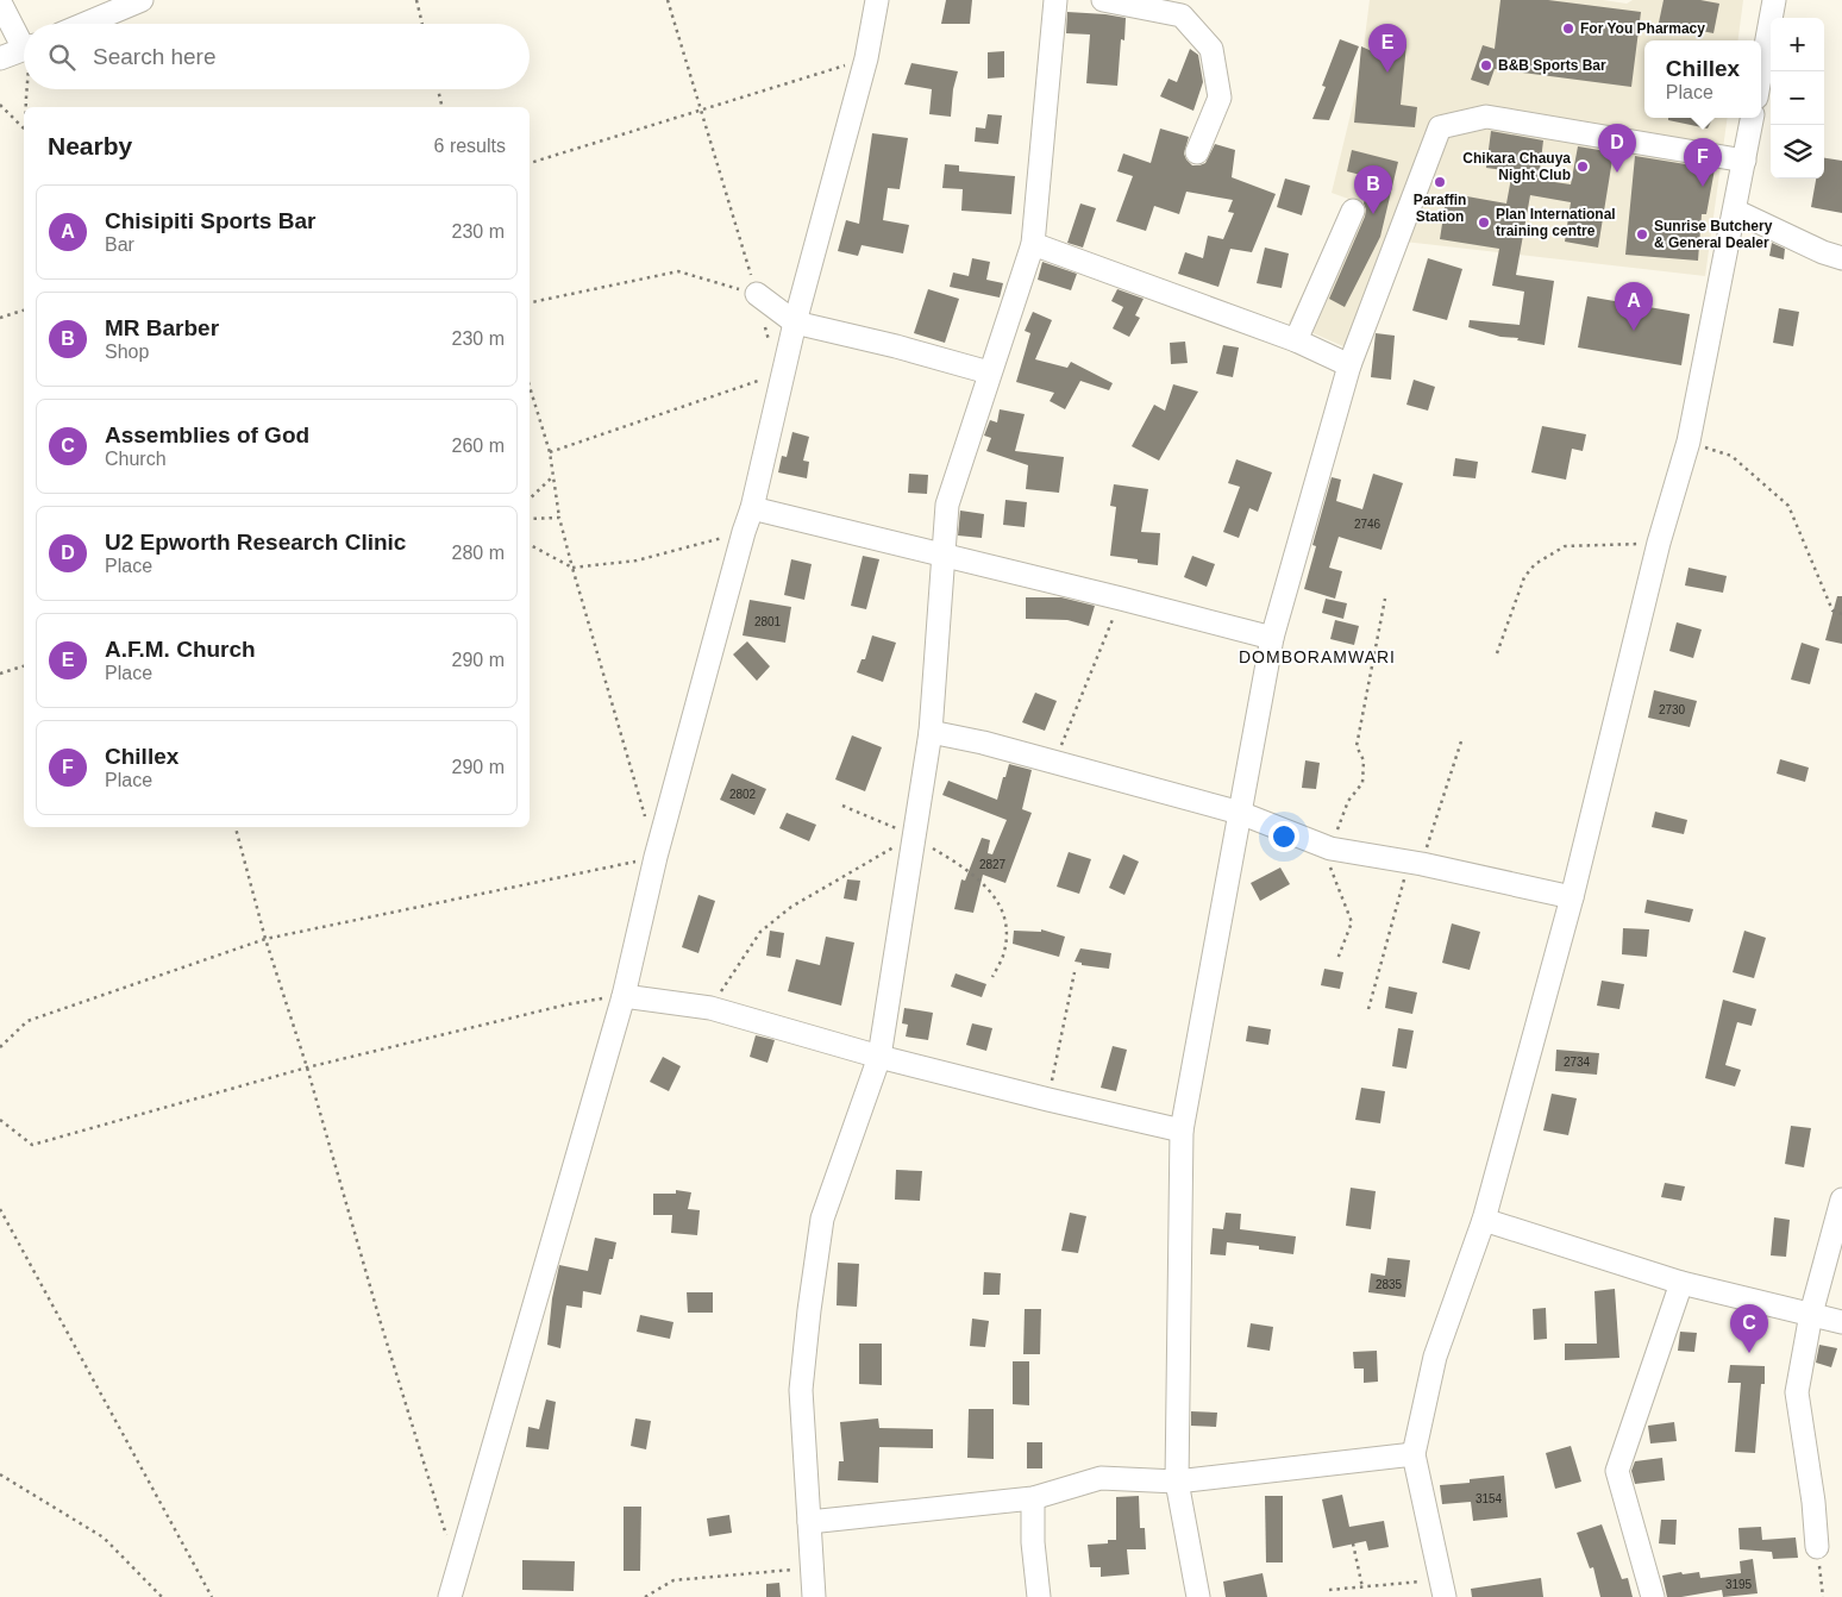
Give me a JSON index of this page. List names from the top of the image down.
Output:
{
  "districts": ["DOMBORAMWARI"],
  "places": [
    "For You Pharmacy",
    "B&B Sports Bar",
    "Chikara Chauya Night Club",
    "Paraffin Station",
    "Plan International training centre",
    "Sunrise Butchery & General Dealer"
  ],
  "house_numbers": [
    "2746",
    "2801",
    "2730",
    "2802",
    "2827",
    "2734",
    "2835",
    "3154",
    "3195"
  ],
  "page": {
    "map_buttons": ["+", "−"],
    "pins": [
      "E",
      "D",
      "F",
      "B",
      "A",
      "C"
    ],
    "search": "Search here",
    "popup": ["Chillex", "Place"],
    "heading": ["Nearby", "6 results"],
    "list": [
      {
        "mark": "A",
        "name": "Chisipiti Sports Bar",
        "note": "Bar",
        "value": "230 m"
      },
      {
        "mark": "B",
        "name": "MR Barber",
        "note": "Shop",
        "value": "230 m"
      },
      {
        "mark": "C",
        "name": "Assemblies of God",
        "note": "Church",
        "value": "260 m"
      },
      {
        "mark": "D",
        "name": "U2 Epworth Research Clinic",
        "note": "Place",
        "value": "280 m"
      },
      {
        "mark": "E",
        "name": "A.F.M. Church",
        "note": "Place",
        "value": "290 m"
      },
      {
        "mark": "F",
        "name": "Chillex",
        "note": "Place",
        "value": "290 m"
      }
    ]
  }
}
